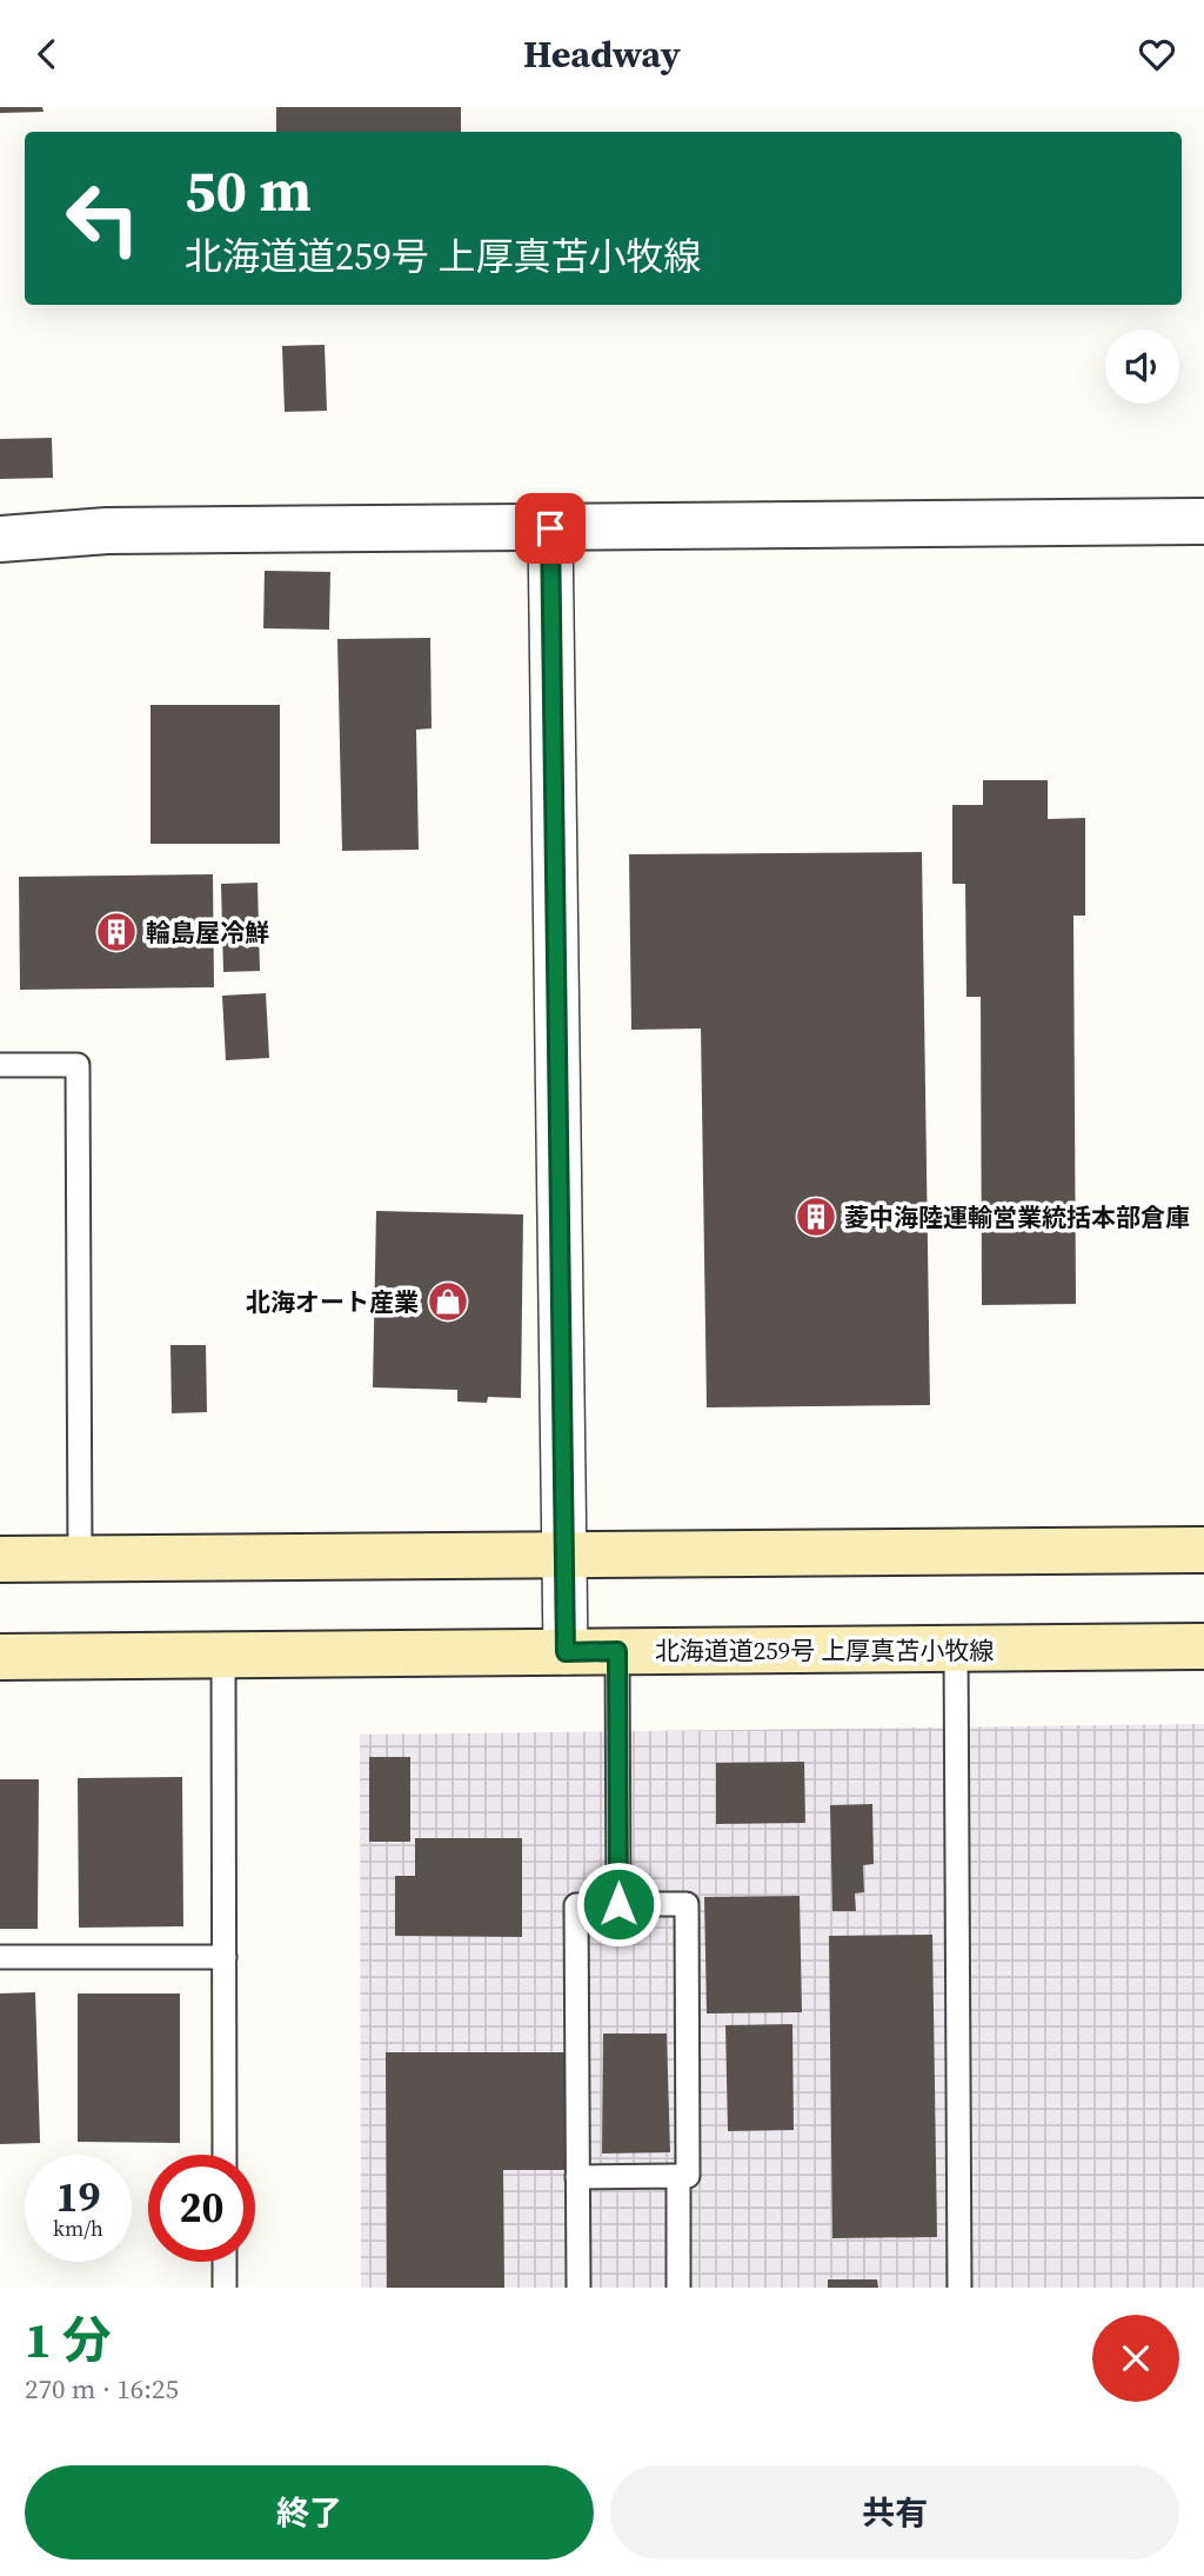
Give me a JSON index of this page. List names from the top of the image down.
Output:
{
  "streets": {
    "main road": ["北海道道259号 上厚真苫小牧線"]
  },
  "places": {
    "building": ["輪島屋冷鮮", "菱中海陸運輸営業統括本部倉庫"],
    "shop": ["北海オート産業"]
  },
  "page": {
    "header": "Headway",
    "turn": ["50 m", "北海道道259号 上厚真苫小牧線"],
    "speed": "19 km/h",
    "limit": "20",
    "heading": ["1 分", "270 m · 16:25"],
    "buttons": ["終了", "共有"]
  }
}
